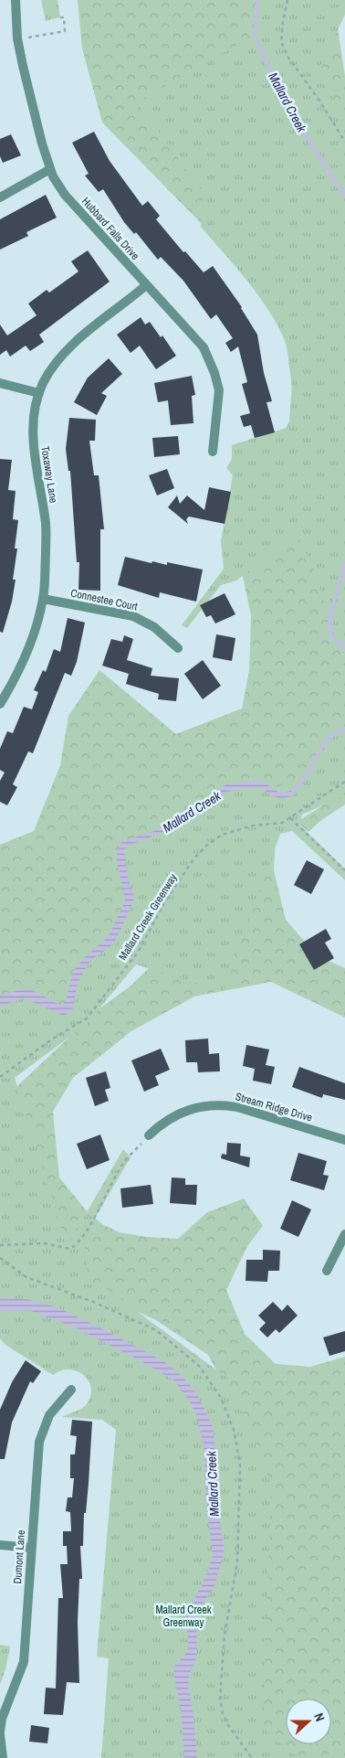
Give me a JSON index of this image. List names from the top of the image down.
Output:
{
  "streets": {
    "street": [
      "Hubbard Falls Drive",
      "Toxaway Lane",
      "Connestee Court",
      "Stream Ridge Drive",
      "Dumont Lane"
    ],
    "path": ["Mallard Creek Greenway"]
  },
  "crossings": [
    ["Hubbard Falls Drive", "Toxaway Lane"],
    ["Toxaway Lane", "Connestee Court"]
  ],
  "water": ["Mallard Creek"],
  "parks": ["Mallard Creek Greenway"],
  "north": "right"
}
